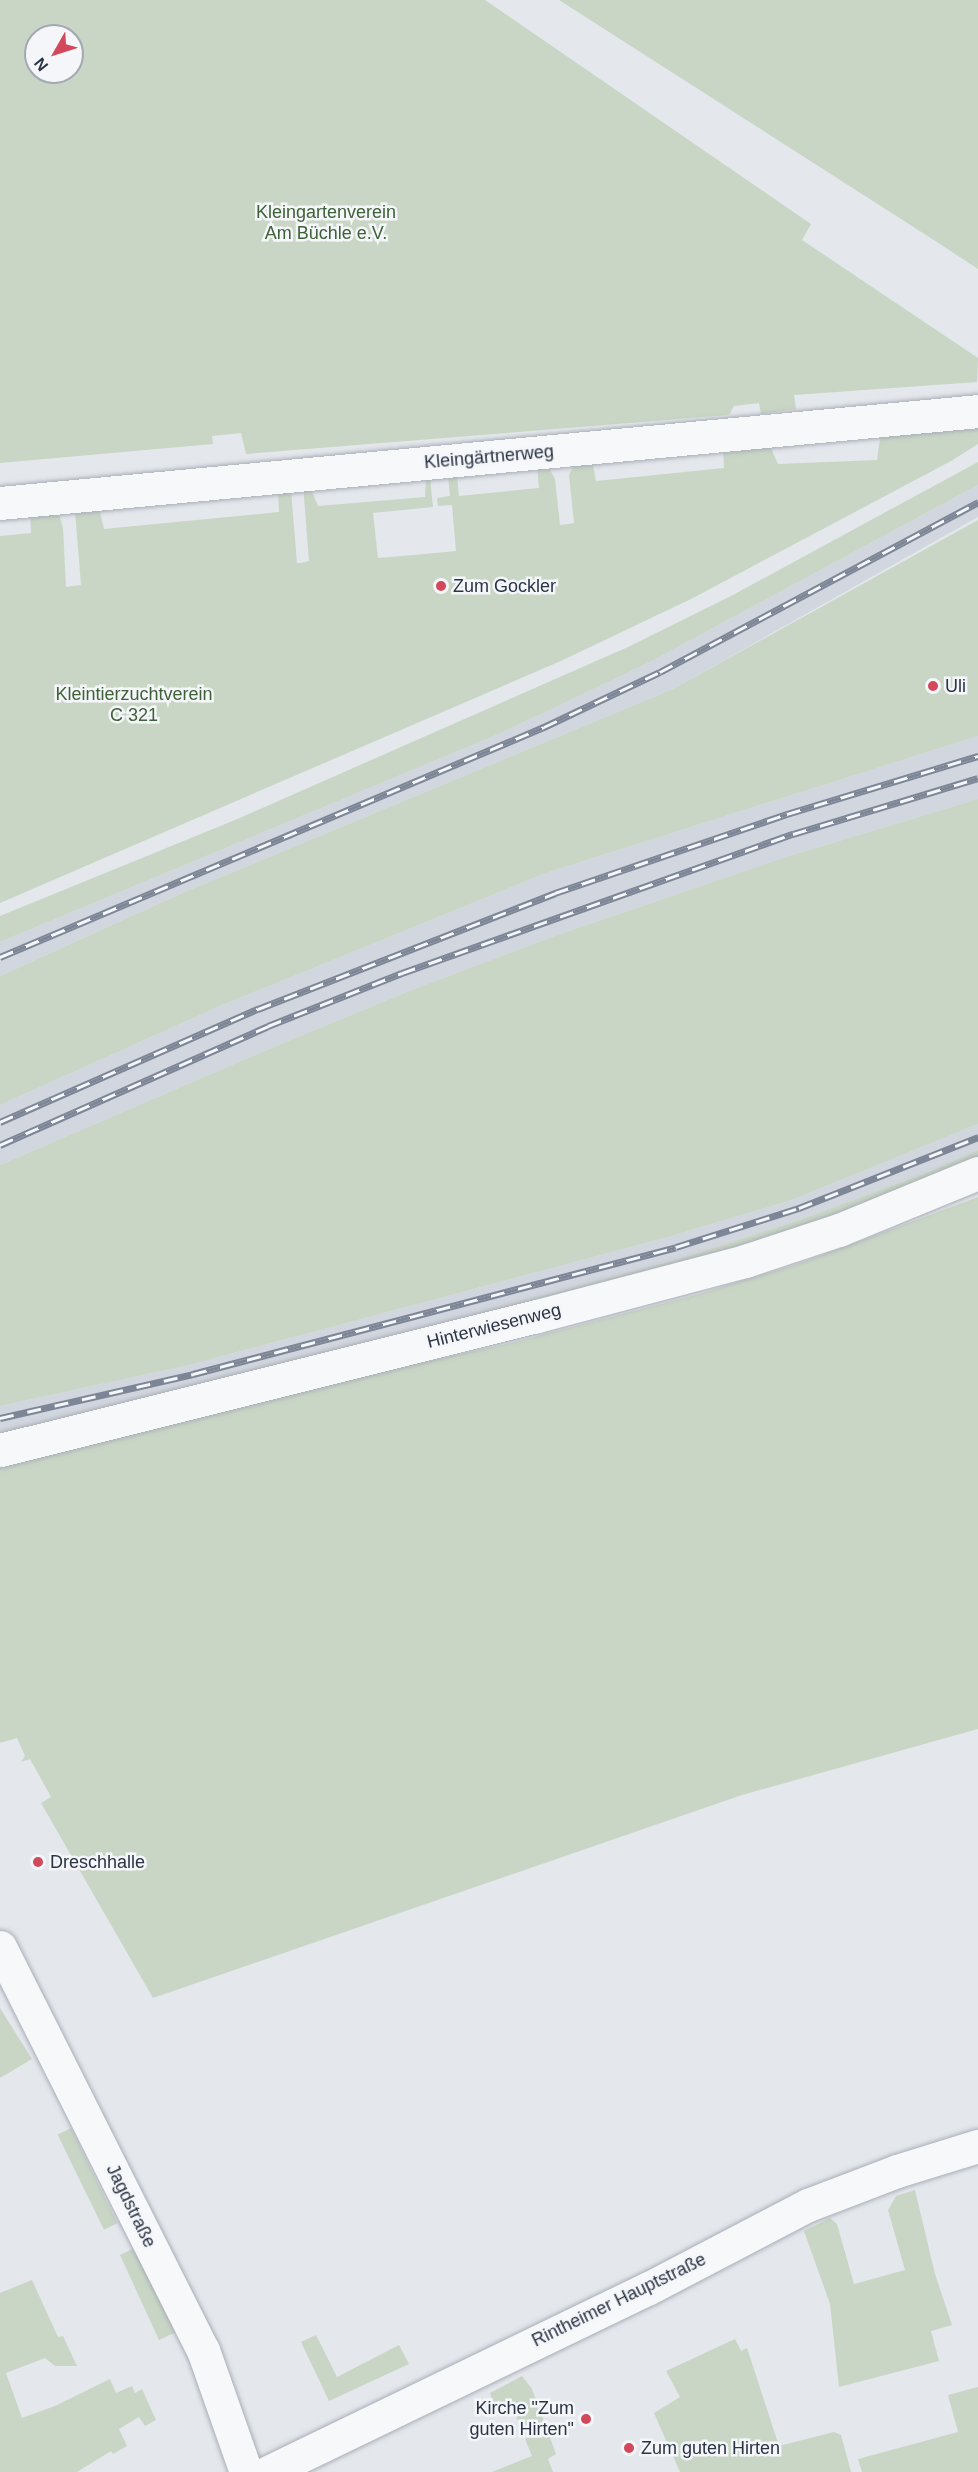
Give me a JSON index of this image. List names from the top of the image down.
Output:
{
  "streets": {
    "street": [
      "Kleingärtnerweg",
      "Hinterwiesenweg",
      "Jagdstraße",
      "Rintheimer Hauptstraße"
    ]
  },
  "parks": ["Kleingartenverein Am Büchle e.V.", "Kleintierzuchtverein C 321"],
  "places": [
    "Zum Gockler",
    "Uli",
    "Dreschhalle",
    "Kirche \"Zum guten Hirten\"",
    "Zum guten Hirten"
  ],
  "north": "bottom left"
}
